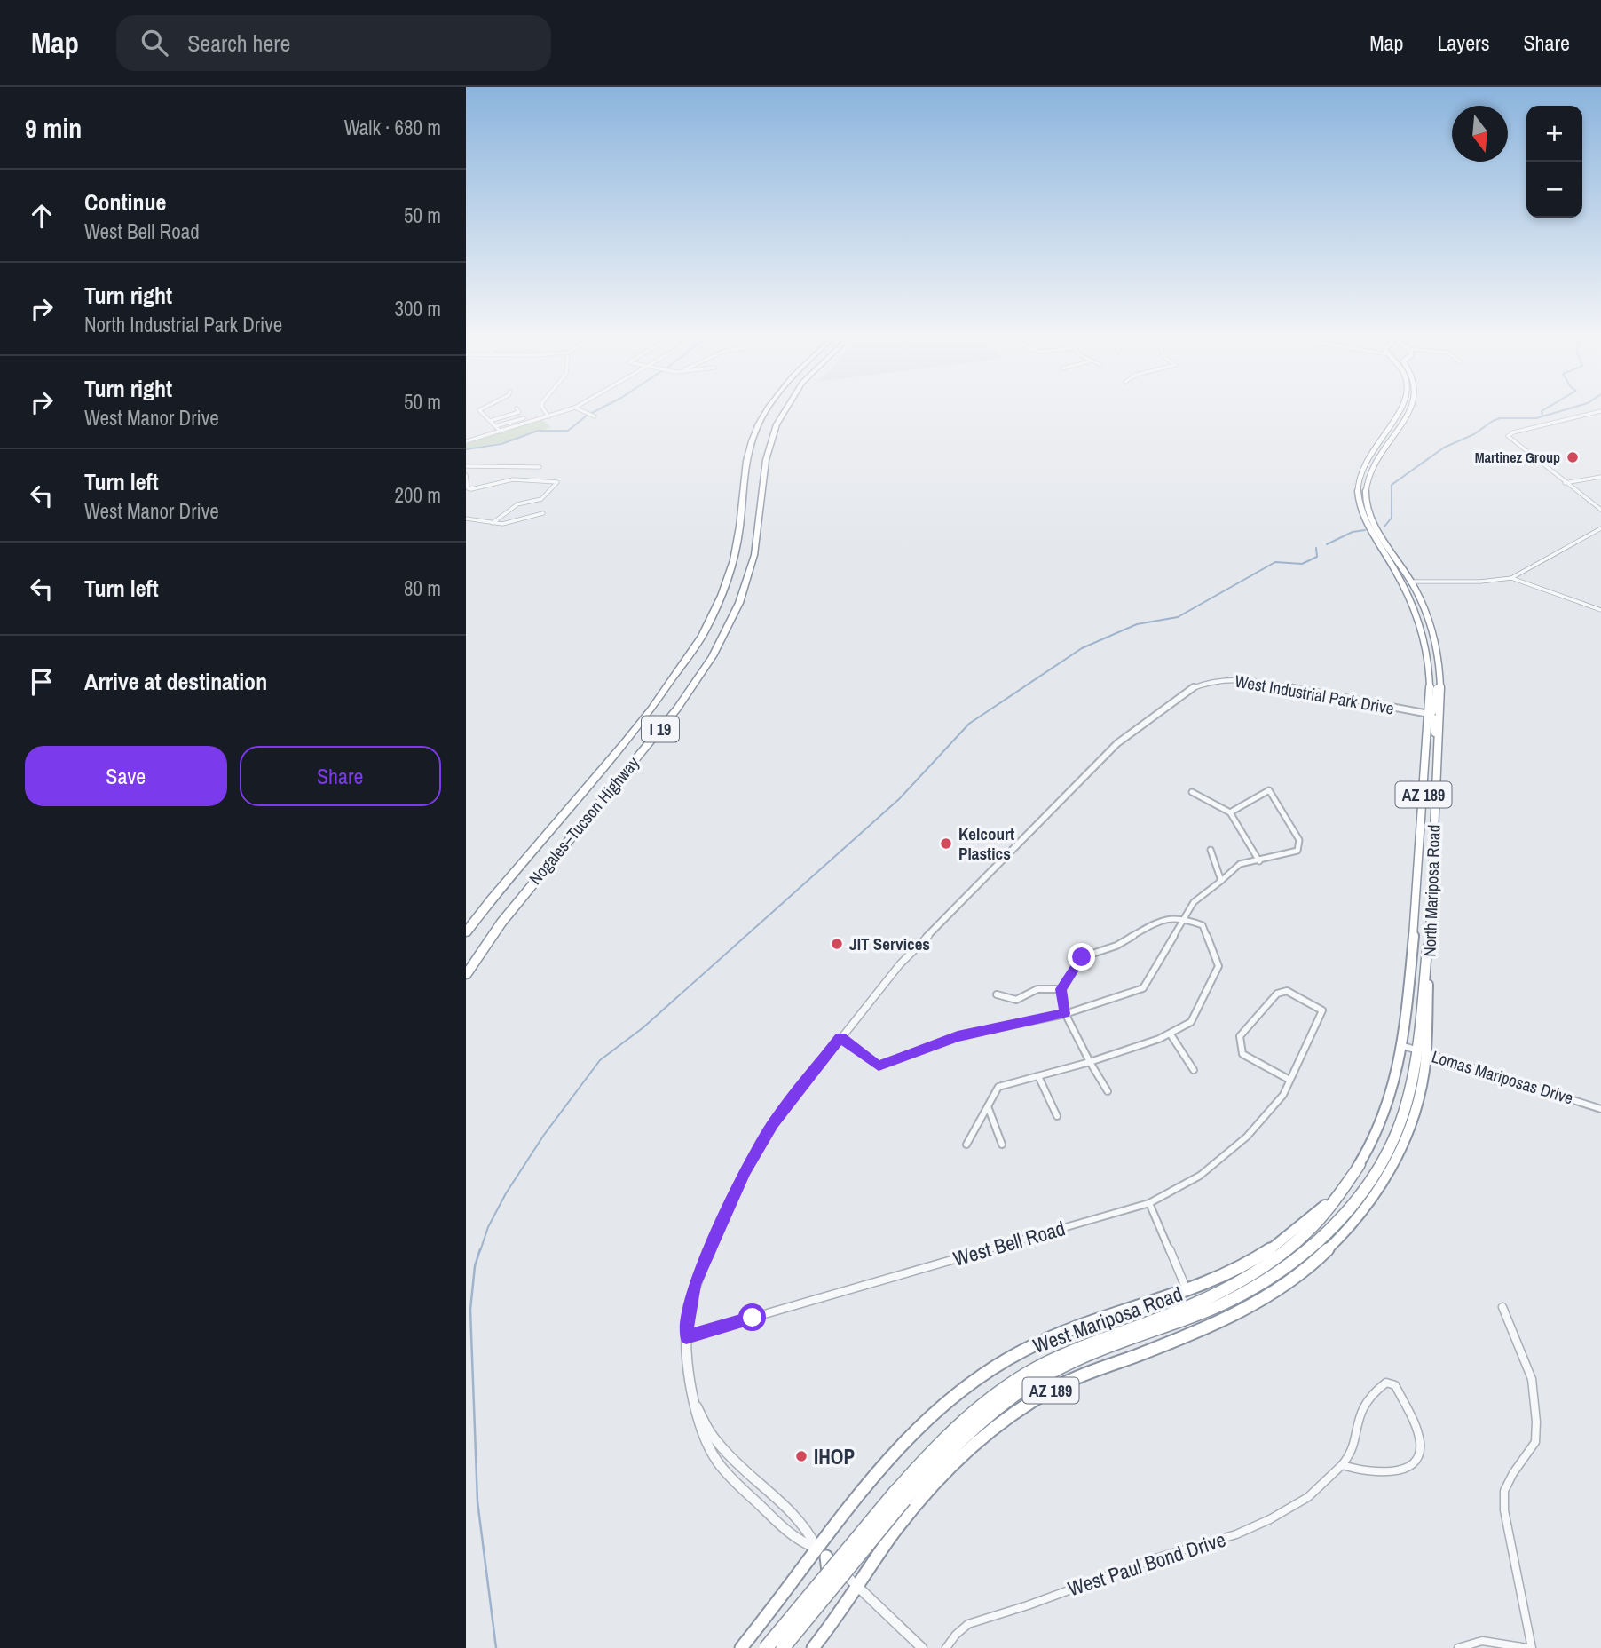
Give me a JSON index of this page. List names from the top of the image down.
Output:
{
  "streets": {
    "highway": [
      "I 19",
      "AZ 189",
      "Nogales–Tucson Highway",
      "North Mariposa Road",
      "West Mariposa Road"
    ],
    "street": [
      "West Industrial Park Drive",
      "Lomas Mariposas Drive",
      "West Bell Road",
      "West Paul Bond Drive"
    ]
  },
  "crossings": [
    ["West Industrial Park Drive", "North Mariposa Road"],
    ["AZ 189", "Lomas Mariposas Drive"],
    ["North Mariposa Road", "Lomas Mariposas Drive"],
    ["North Mariposa Road", "West Mariposa Road"],
    ["Lomas Mariposas Drive", "West Mariposa Road"]
  ],
  "places": [
    "Martinez Group",
    "Kelcourt Plastics",
    "JIT Services",
    "IHOP"
  ],
  "north": "bottom",
  "page": {
    "header": "Map",
    "search": "Search here",
    "nav": ["Map", "Layers", "Share"],
    "heading": ["9 min", "Walk · 680 m"],
    "map_buttons": ["+", "−"],
    "list": [
      ["Continue", "West Bell Road", "50 m"],
      ["Turn right", "North Industrial Park Drive", "300 m"],
      ["Turn right", "West Manor Drive", "50 m"],
      ["Turn left", "West Manor Drive", "200 m"],
      ["Turn left", "80 m"],
      "Arrive at destination"
    ],
    "buttons": ["Save", "Share"]
  }
}
